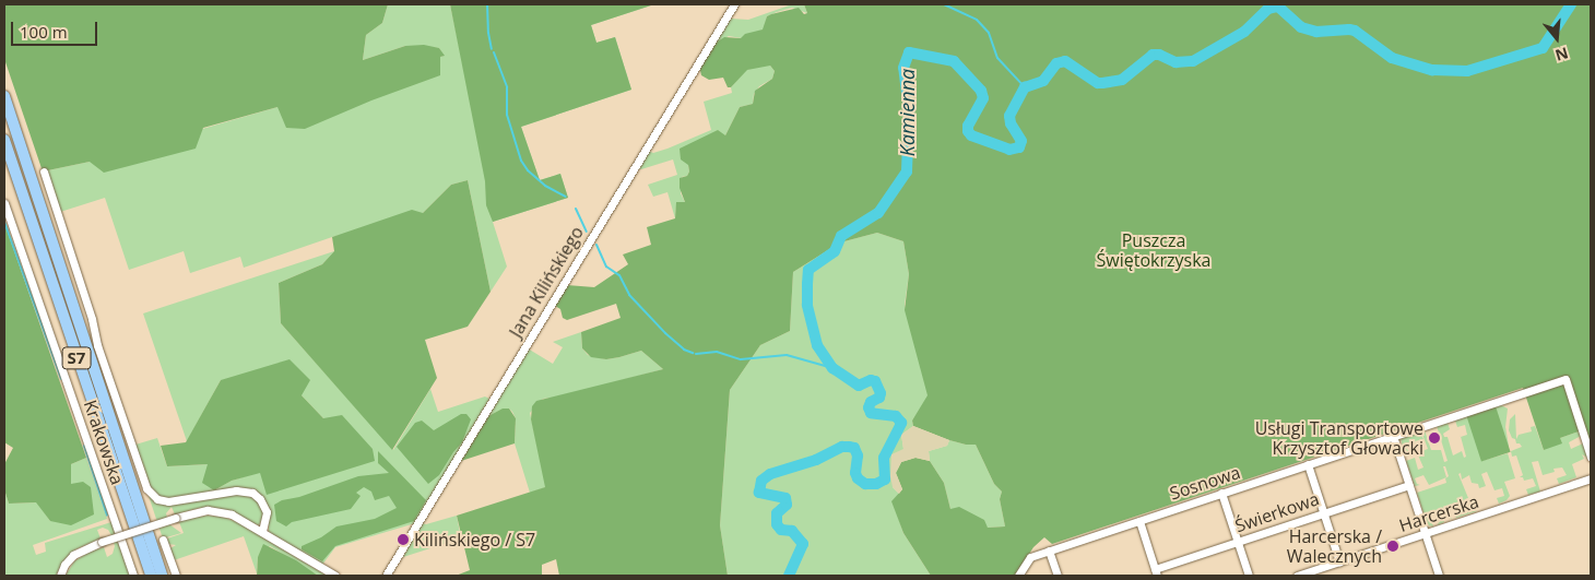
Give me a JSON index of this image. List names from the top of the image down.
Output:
{
  "streets": {
    "highway": ["S7"],
    "street": [
      "Jana Kilińskiego",
      "Krakowska",
      "Sosnowa",
      "Świerkowa",
      "Harcerska"
    ]
  },
  "water": ["Kamienna"],
  "parks": ["Puszcza Świętokrzyska"],
  "places": ["Usługi Transportowe Krzysztof Głowacki", "Kilińskiego / S7", "Harcerska / Walecznych"],
  "scale_bar": "100 m",
  "north": "bottom"
}
